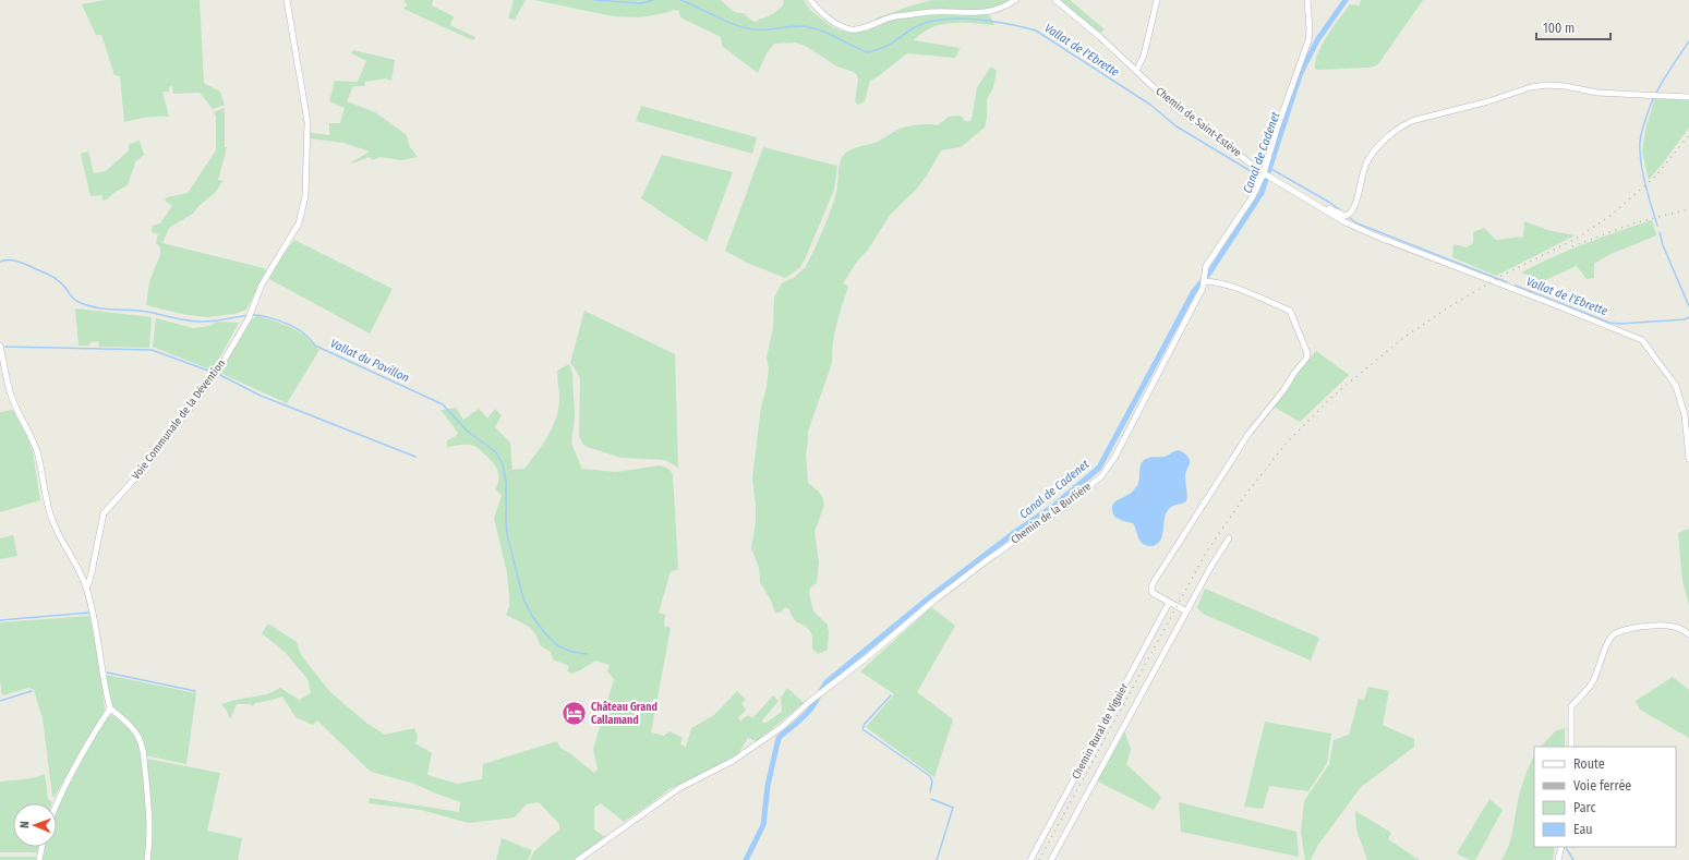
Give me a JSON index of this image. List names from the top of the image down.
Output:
{
  "streets": {
    "street": [
      "Chemin de Saint-Estève",
      "Voie Communale de la Dévention",
      "Chemin de la Burlière",
      "Chemin Rural de Viguier"
    ]
  },
  "crossings": [
    ["Chemin de Saint-Estève", "Chemin de la Burlière"]
  ],
  "water": ["Vallat de l'Ebrette", "Canal de Cadenet", "Vallat du Pavillon"],
  "places": {
    "hotel": ["Château Grand Callamand"]
  },
  "legend": [
    "Route",
    "Voie ferrée",
    "Parc",
    "Eau"
  ],
  "scale_bar": "100 m",
  "north": "left"
}
